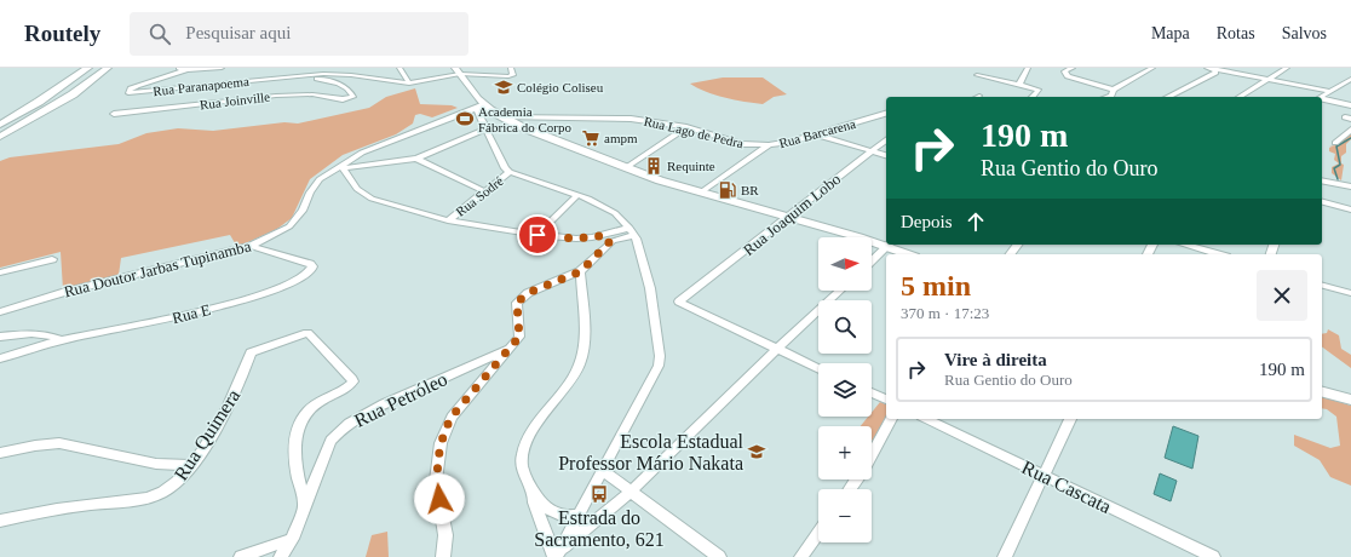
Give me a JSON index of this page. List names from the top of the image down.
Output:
{
  "streets": {
    "street": [
      "Rua Paranapoema",
      "Rua Joinville",
      "Rua Lago de Pedra",
      "Rua Barcarena",
      "Rua Sodré",
      "Rua Joaquim Lobo",
      "Rua Doutor Jarbas Tupinamba",
      "Rua E",
      "Rua Petróleo",
      "Rua Quimera",
      "Rua Cascata"
    ]
  },
  "crossings": [
    ["Rua Paranapoema", "Rua Joinville"],
    ["Rua Lago de Pedra", "Rua Barcarena"],
    ["Rua Doutor Jarbas Tupinamba", "Rua E"],
    ["Rua Petróleo", "Rua Quimera"]
  ],
  "places": {
    "school or university": ["Colégio Coliseu", "Escola Estadual Professor Mário Nakata"],
    "sports": ["Academia Fábrica do Corpo"],
    "supermarket": ["ampm"],
    "building": ["Requinte"],
    "fuel station": ["BR"],
    "bus stop": ["Estrada do Sacramento, 621"]
  },
  "north": "right",
  "page": {
    "header": "Routely",
    "search": "Pesquisar aqui",
    "nav": ["Mapa", "Rotas", "Salvos"],
    "turn": ["190 m", "Rua Gentio do Ouro"],
    "then": "Depois",
    "map_buttons": ["+", "−"],
    "heading": ["5 min", "370 m · 17:23"],
    "list": [
      {
        "name": "Vire à direita",
        "note": "Rua Gentio do Ouro",
        "value": "190 m"
      }
    ]
  }
}
